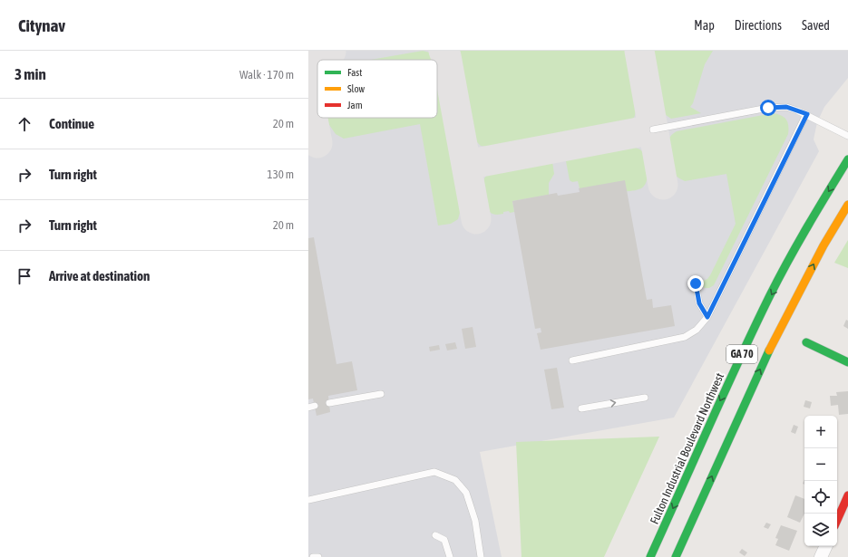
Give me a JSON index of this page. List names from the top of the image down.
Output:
{
  "streets": {
    "main road": ["GA 70", "Fulton Industrial Boulevard Northwest"]
  },
  "legend": ["Fast", "Slow", "Jam"],
  "page": {
    "header": "Citynav",
    "nav": ["Map", "Directions", "Saved"],
    "heading": ["3 min", "Walk · 170 m"],
    "list": [
      ["Continue", "20 m"],
      ["Turn right", "130 m"],
      ["Turn right", "20 m"],
      "Arrive at destination"
    ],
    "map_buttons": ["+", "−"]
  }
}
